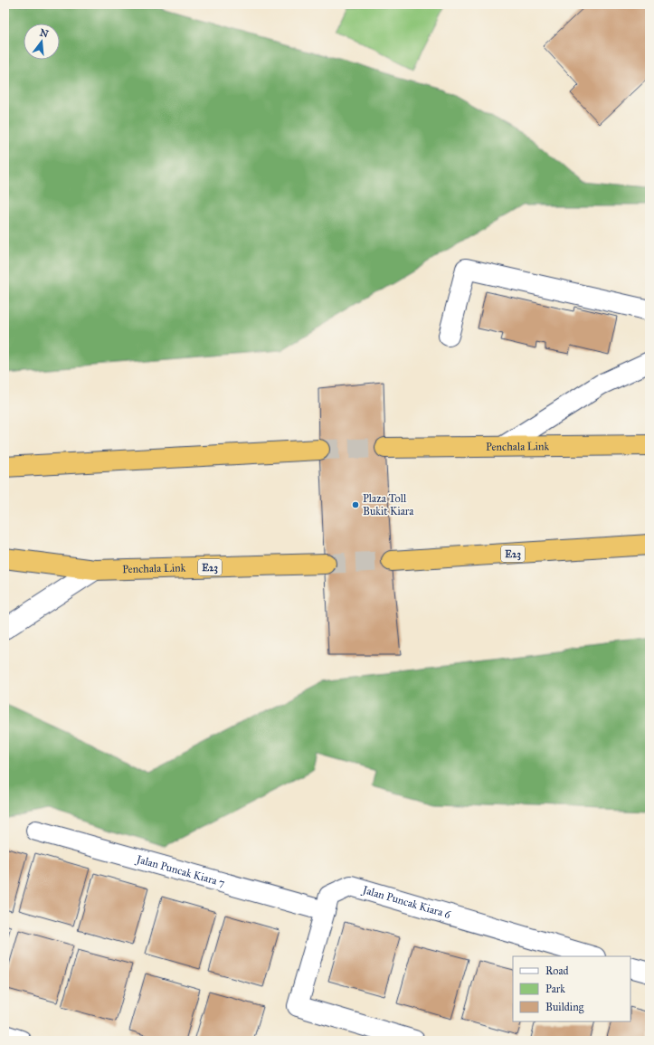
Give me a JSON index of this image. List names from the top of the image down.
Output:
{
  "streets": {
    "highway": ["Penchala Link", "E23"],
    "street": ["Jalan Puncak Kiara 7", "Jalan Puncak Kiara 6"]
  },
  "crossings": [
    ["Jalan Puncak Kiara 7", "Jalan Puncak Kiara 6"]
  ],
  "places": ["Plaza Toll Bukit Kiara"],
  "legend": ["Road", "Park", "Building"],
  "north": "top"
}
